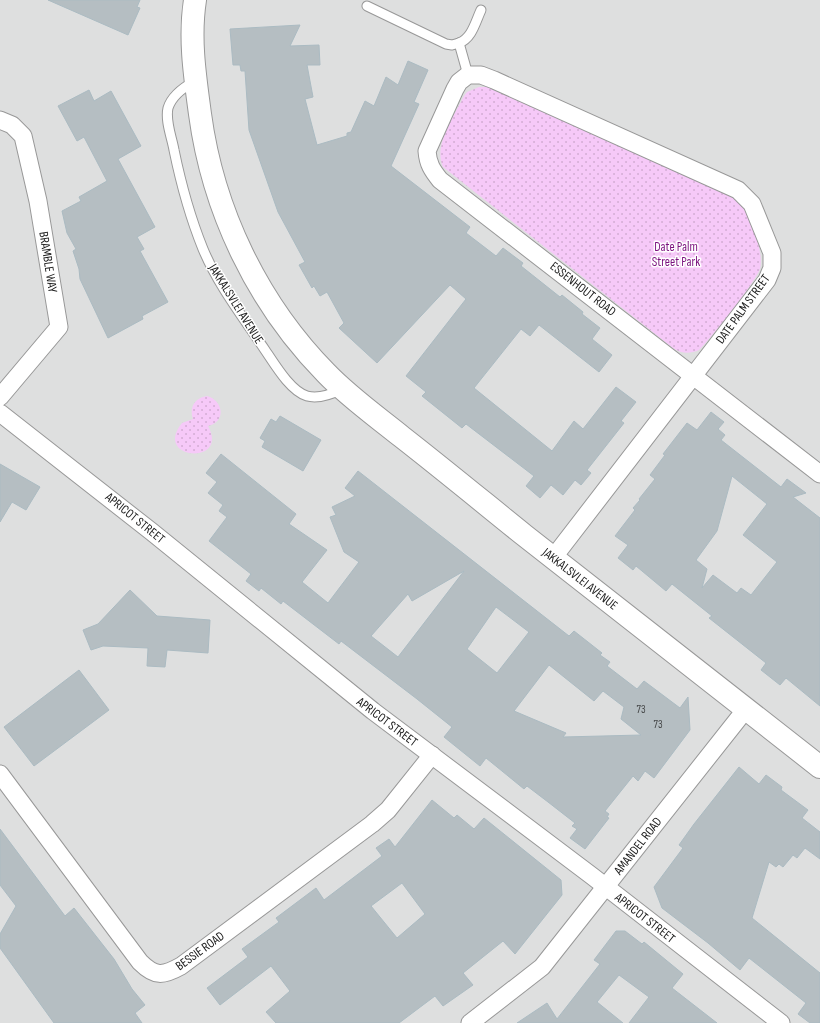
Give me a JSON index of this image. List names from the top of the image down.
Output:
{
  "streets": {
    "street": [
      "BRAMBLE WAY",
      "ESSENHOUT ROAD",
      "JAKKALSVLEI AVENUE",
      "DATE PALM STREET",
      "APRICOT STREET",
      "AMANDEL ROAD",
      "BESSIE ROAD"
    ]
  },
  "crossings": [
    ["ESSENHOUT ROAD", "DATE PALM STREET"],
    ["JAKKALSVLEI AVENUE", "DATE PALM STREET"],
    ["JAKKALSVLEI AVENUE", "AMANDEL ROAD"],
    ["APRICOT STREET", "AMANDEL ROAD"],
    ["APRICOT STREET", "BESSIE ROAD"]
  ],
  "parks": ["Date Palm Street Park"],
  "house_numbers": ["73", "73"]
}
